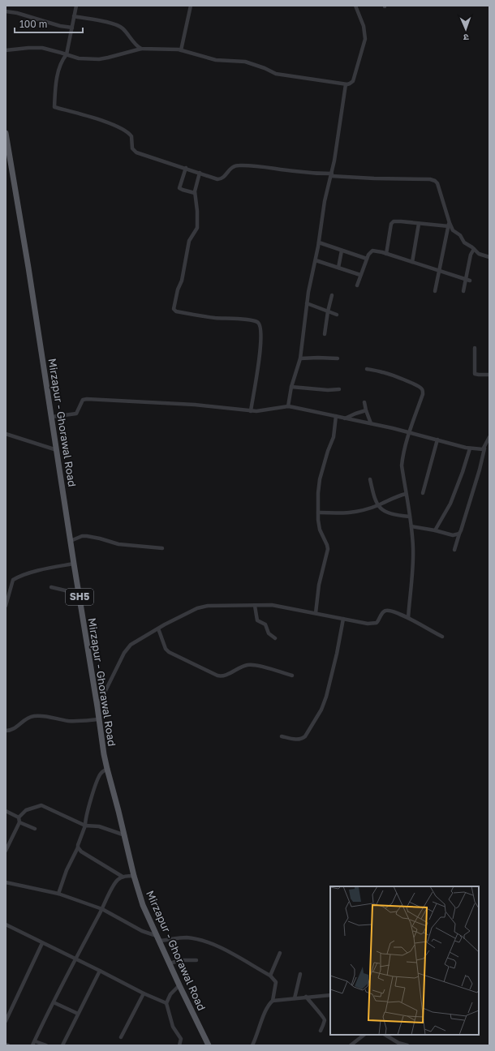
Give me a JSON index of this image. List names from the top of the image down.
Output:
{
  "streets": {
    "main road": ["Mirzapur - Ghorawal Road", "SH5"]
  },
  "scale_bar": "100 m",
  "north": "bottom"
}
